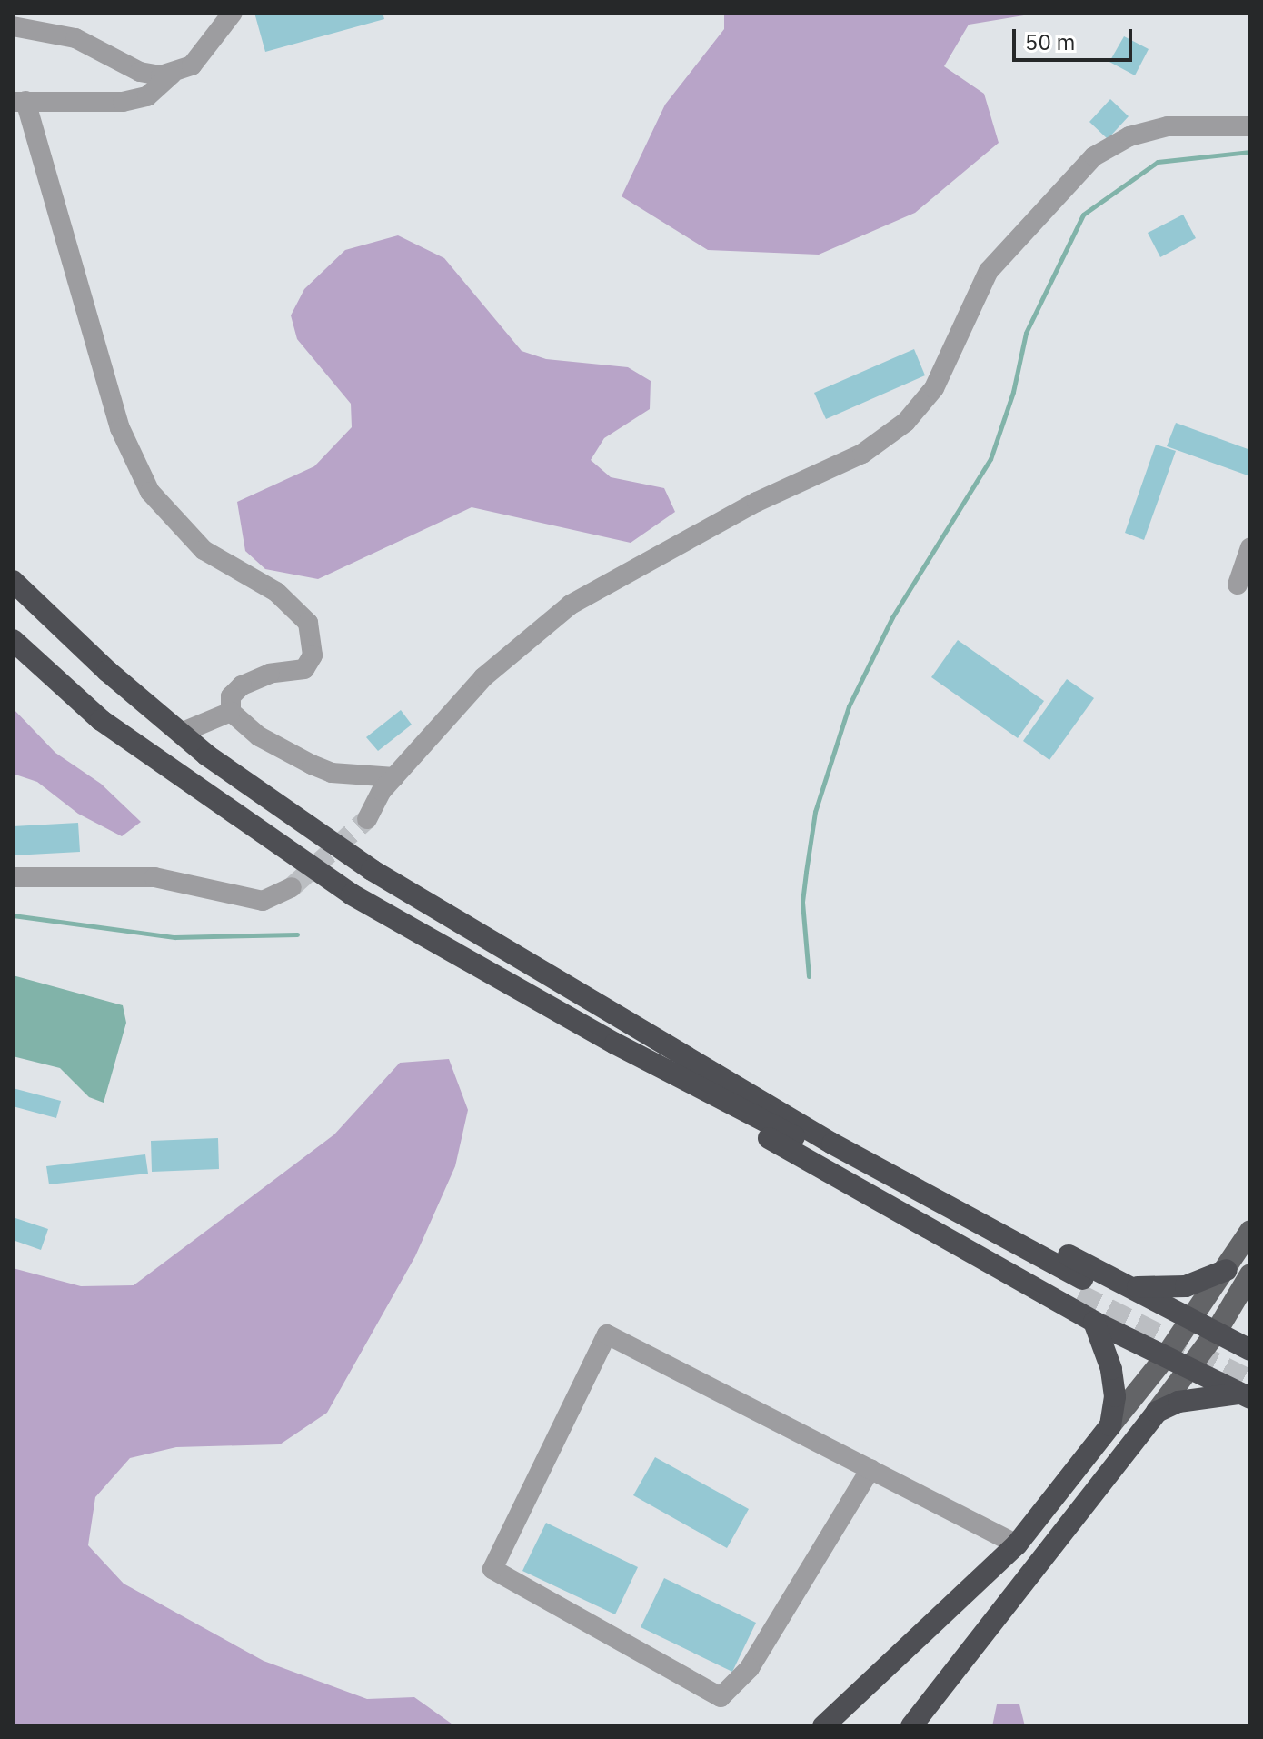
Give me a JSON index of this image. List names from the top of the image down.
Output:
{
  "scale_bar": "50 m"
}
